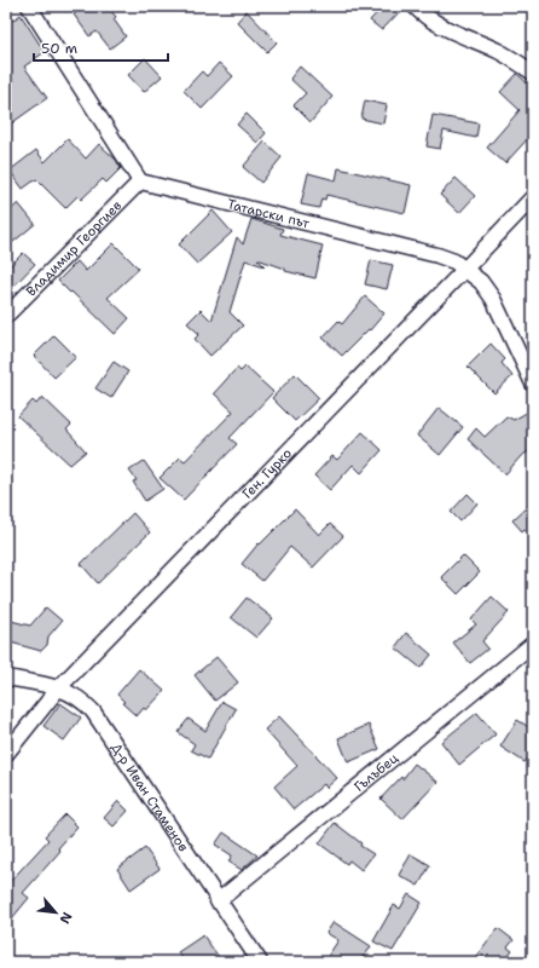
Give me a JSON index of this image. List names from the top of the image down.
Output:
{
  "streets": {
    "street": [
      "Татарски път",
      "Владимир Георгиев",
      "Ген. Гурко",
      "Гълъбец",
      "Д-р Иван Стаменов"
    ]
  },
  "crossings": [
    ["Татарски път", "Владимир Георгиев"],
    ["Татарски път", "Ген. Гурко"],
    ["Ген. Гурко", "Д-р Иван Стаменов"],
    ["Гълъбец", "Д-р Иван Стаменов"]
  ],
  "scale_bar": "50 m",
  "north": "bottom right"
}
